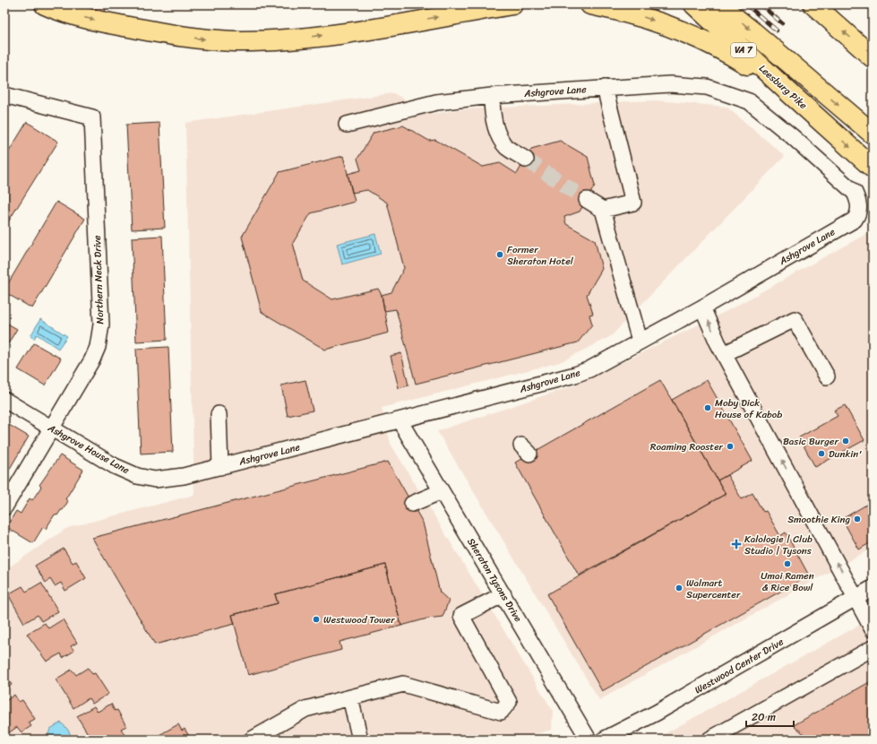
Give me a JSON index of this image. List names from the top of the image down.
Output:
{
  "streets": {
    "highway": ["VA 7", "Leesburg Pike"],
    "street": [
      "Ashgrove Lane",
      "Northern Neck Drive",
      "Ashgrove House Lane",
      "Sheraton Tysons Drive",
      "Westwood Center Drive"
    ]
  },
  "crossings": [
    ["Ashgrove Lane", "Ashgrove House Lane"],
    ["Ashgrove Lane", "Sheraton Tysons Drive"],
    ["Northern Neck Drive", "Ashgrove House Lane"]
  ],
  "places": {
    "other": [
      "Former Sheraton Hotel",
      "Moby Dick House of Kabob",
      "Basic Burger",
      "Roaming Rooster",
      "Dunkin'",
      "Smoothie King",
      "Umai Ramen & Rice Bowl",
      "Walmart Supercenter",
      "Westwood Tower"
    ],
    "health": ["Kalologie | Club Studio | Tysons"]
  },
  "scale_bar": "20 m"
}
